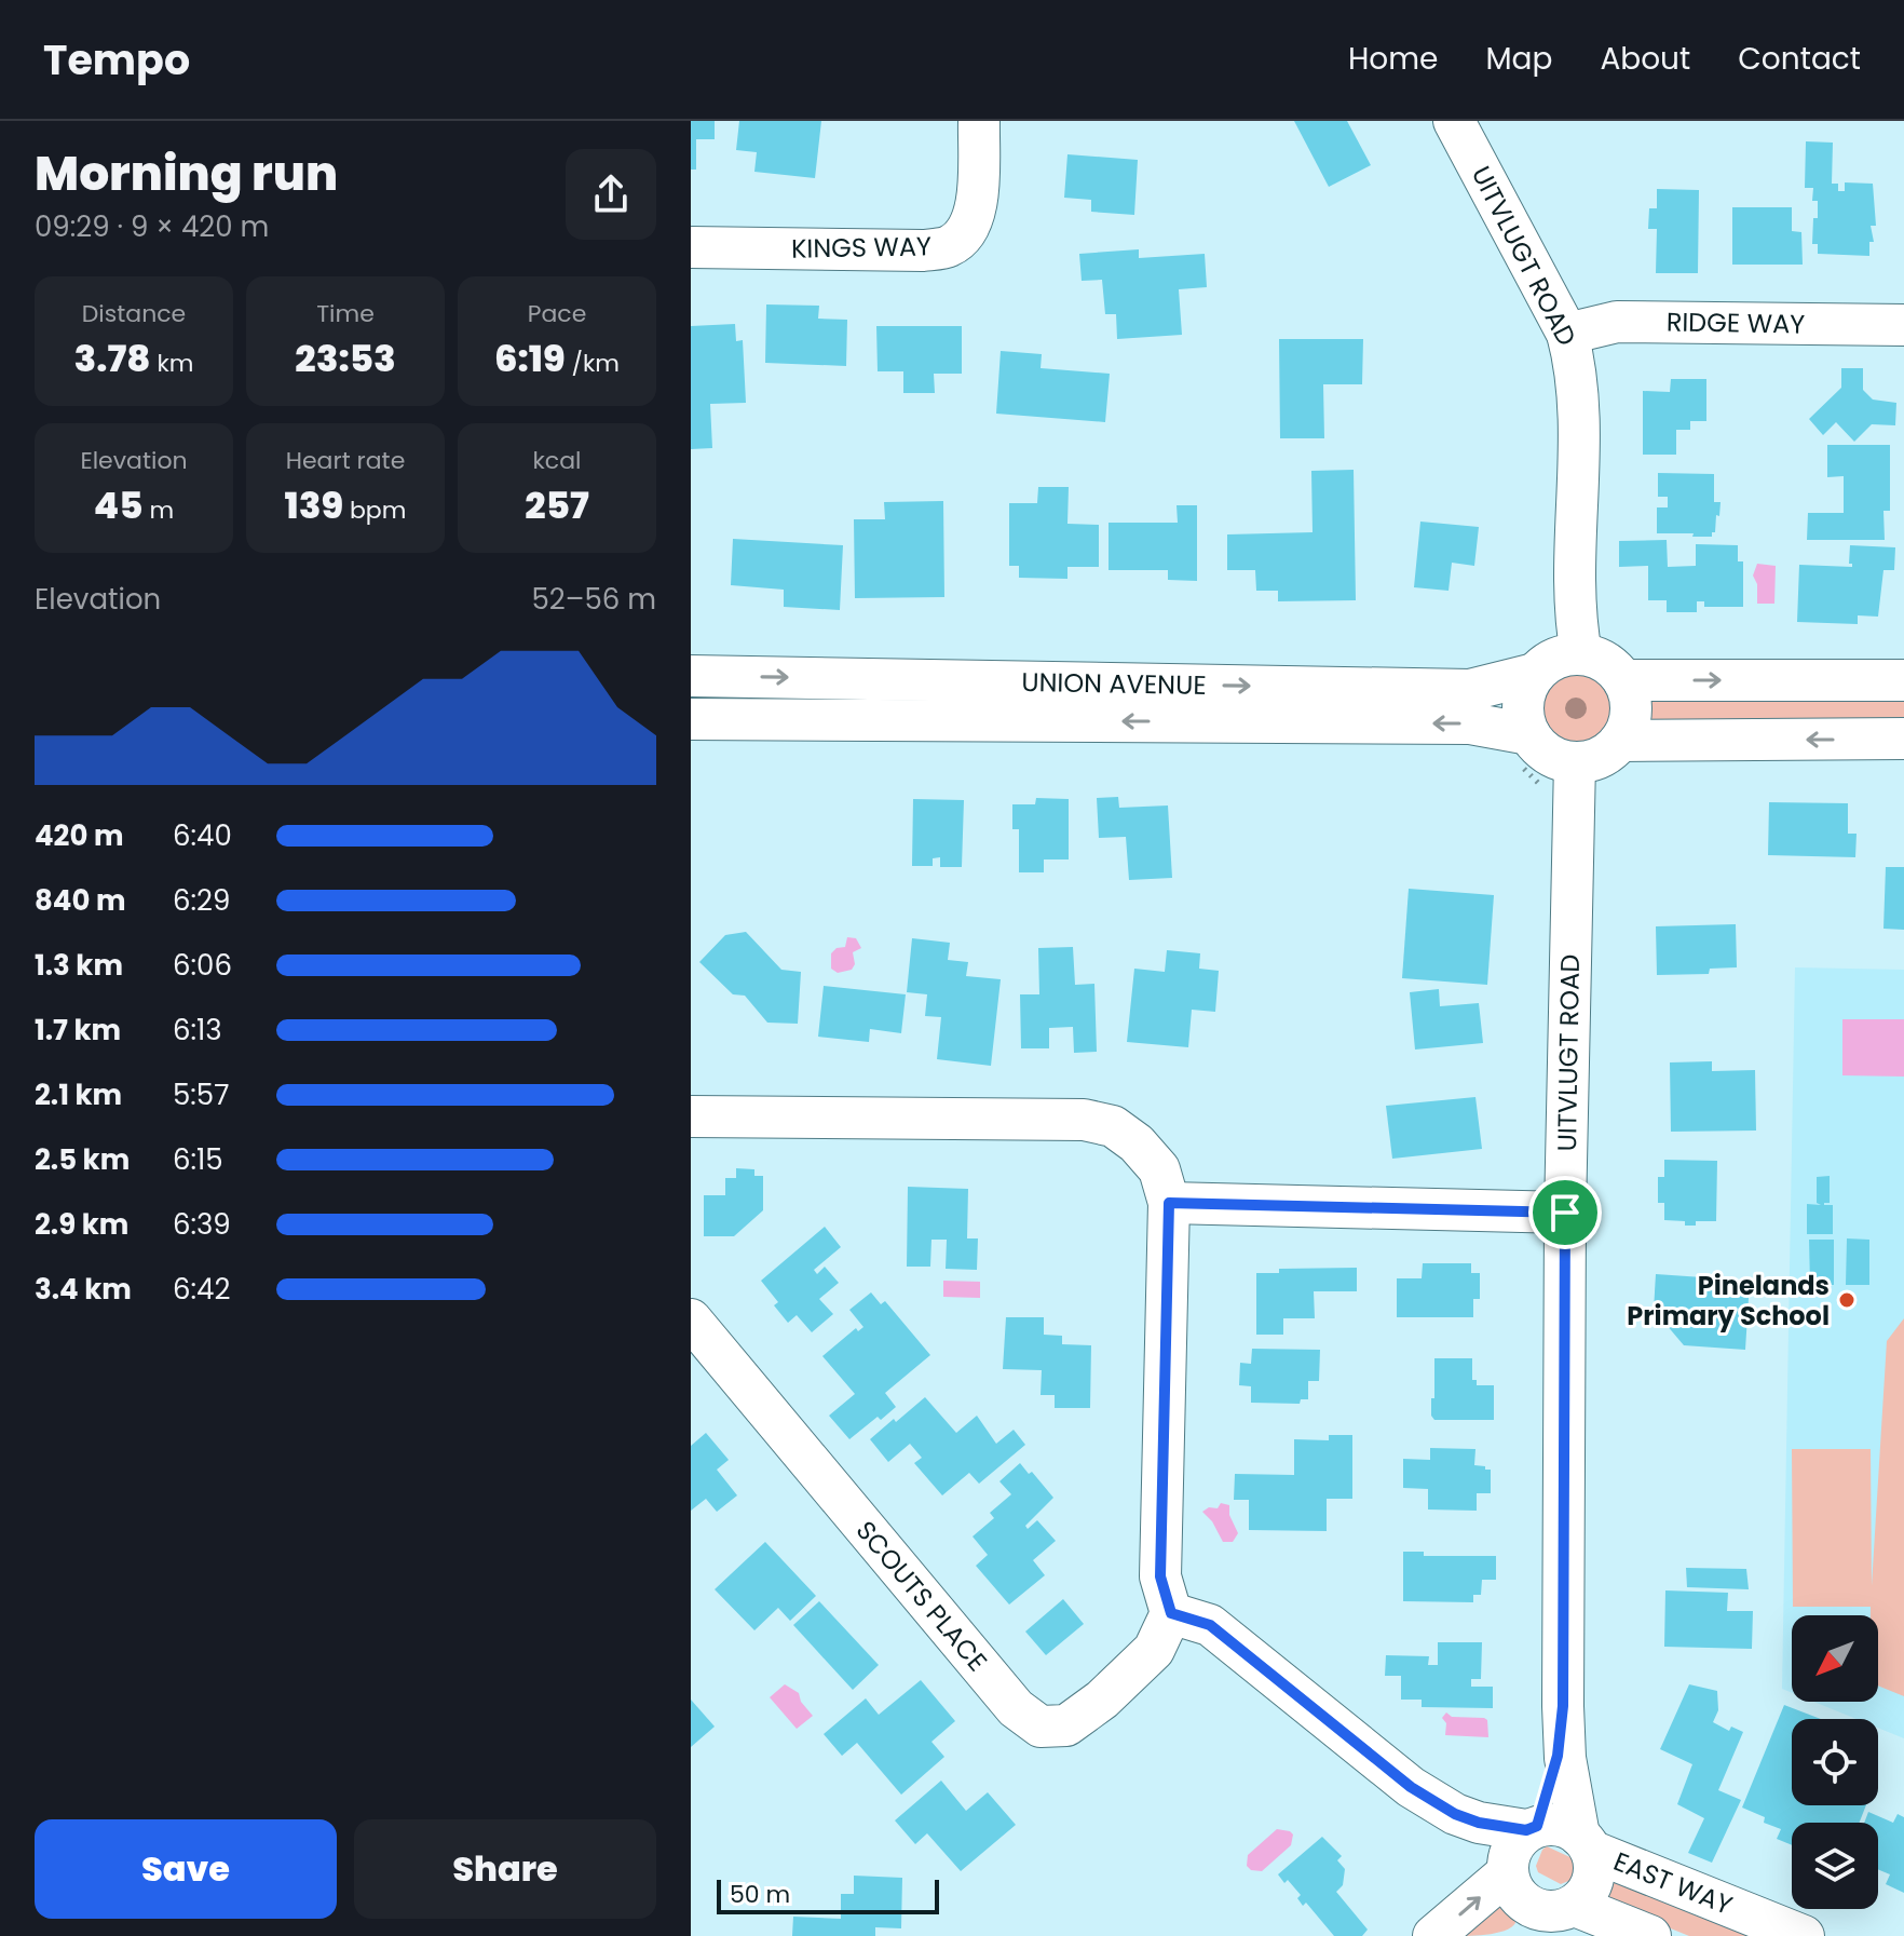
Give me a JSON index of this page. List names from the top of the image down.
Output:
{
  "streets": {
    "street": [
      "KINGS WAY",
      "UITVLUGT ROAD",
      "RIDGE WAY",
      "UNION AVENUE",
      "SCOUTS PLACE",
      "EAST WAY"
    ]
  },
  "crossings": [
    ["UITVLUGT ROAD", "RIDGE WAY"],
    ["UITVLUGT ROAD", "UNION AVENUE"],
    ["UITVLUGT ROAD", "EAST WAY"]
  ],
  "places": ["Pinelands Primary School"],
  "scale_bar": "50 m",
  "north": "bottom left",
  "page": {
    "header": "Tempo",
    "nav": [
      "Home",
      "Map",
      "About",
      "Contact"
    ],
    "heading": ["Morning run", "09:29 · 9 × 420 m"],
    "stats": [
      ["Distance", "3.78 km"],
      ["Time", "23:53"],
      ["Pace", "6:19 /km"],
      ["Elevation", "45 m"],
      ["Heart rate", "139 bpm"],
      ["kcal", "257"]
    ],
    "chart": ["Elevation", "52–56 m"],
    "list": [
      {
        "name": "420 m",
        "note": "6:40"
      },
      {
        "name": "840 m",
        "note": "6:29"
      },
      {
        "name": "1.3 km",
        "note": "6:06"
      },
      {
        "name": "1.7 km",
        "note": "6:13"
      },
      {
        "name": "2.1 km",
        "note": "5:57"
      },
      {
        "name": "2.5 km",
        "note": "6:15"
      },
      {
        "name": "2.9 km",
        "note": "6:39"
      },
      {
        "name": "3.4 km",
        "note": "6:42"
      }
    ],
    "buttons": ["Save", "Share"],
    "scale": "50 m"
  }
}
